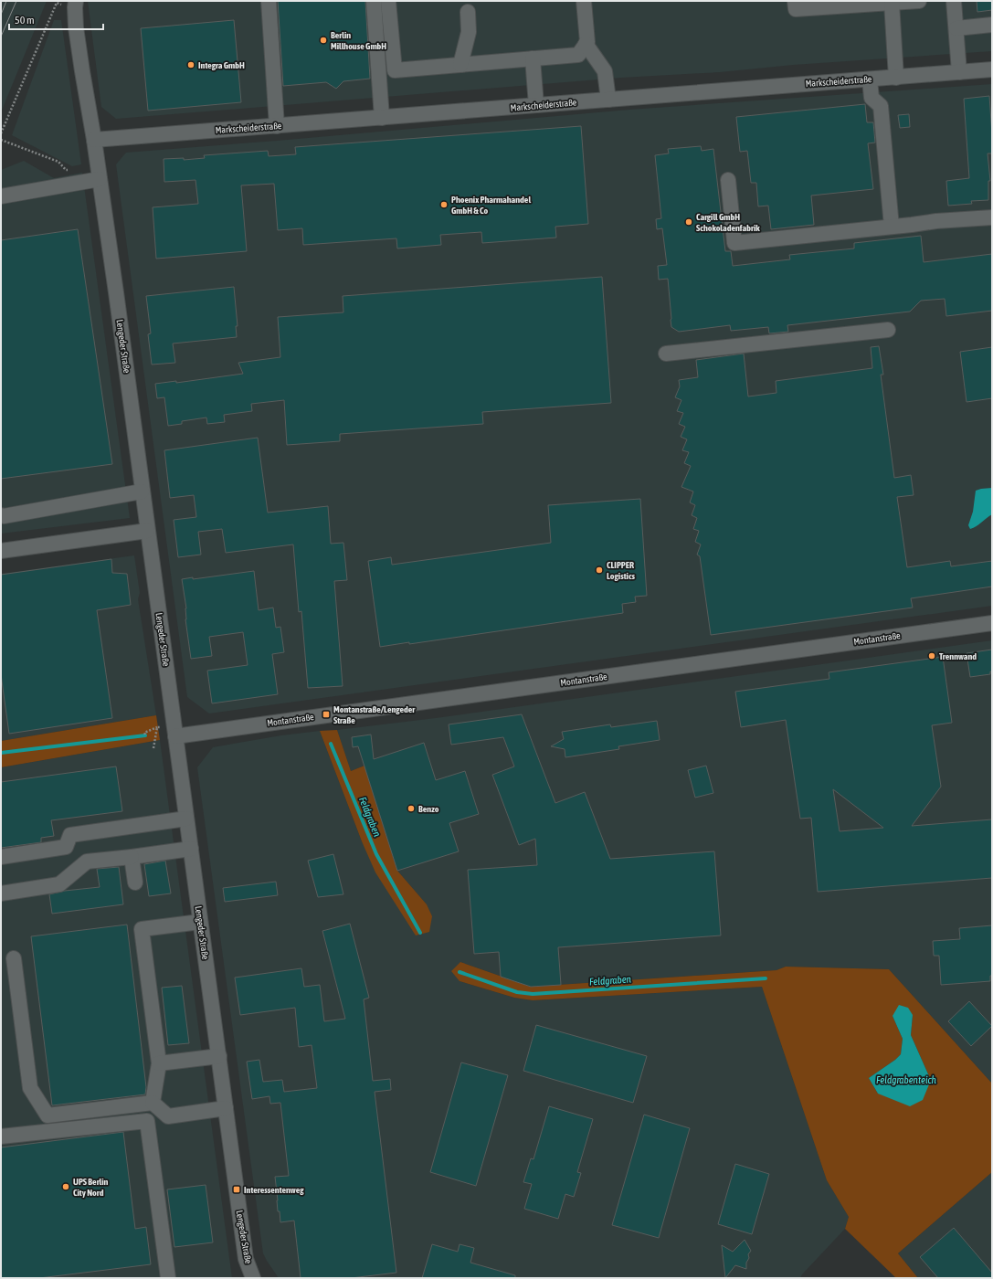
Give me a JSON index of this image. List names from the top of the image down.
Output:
{
  "streets": {
    "street": ["Markscheiderstraße", "Lengeder Straße", "Montanstraße"]
  },
  "crossings": [
    ["Markscheiderstraße", "Lengeder Straße"],
    ["Lengeder Straße", "Montanstraße"]
  ],
  "water": ["Feldgraben", "Feldgrabenteich"],
  "places": {
    "other": [
      "Berlin Millhouse GmbH",
      "Integra GmbH",
      "Phoenix Pharmahandel GmbH & Co",
      "Cargill GmbH Schokoladenfabrik",
      "CLIPPER Logistics",
      "Trennwand",
      "Benzo",
      "UPS Berlin City Nord"
    ],
    "transit": ["Montanstraße/Lengeder Straße", "Interessentenweg"]
  },
  "scale_bar": "50 m"
}
